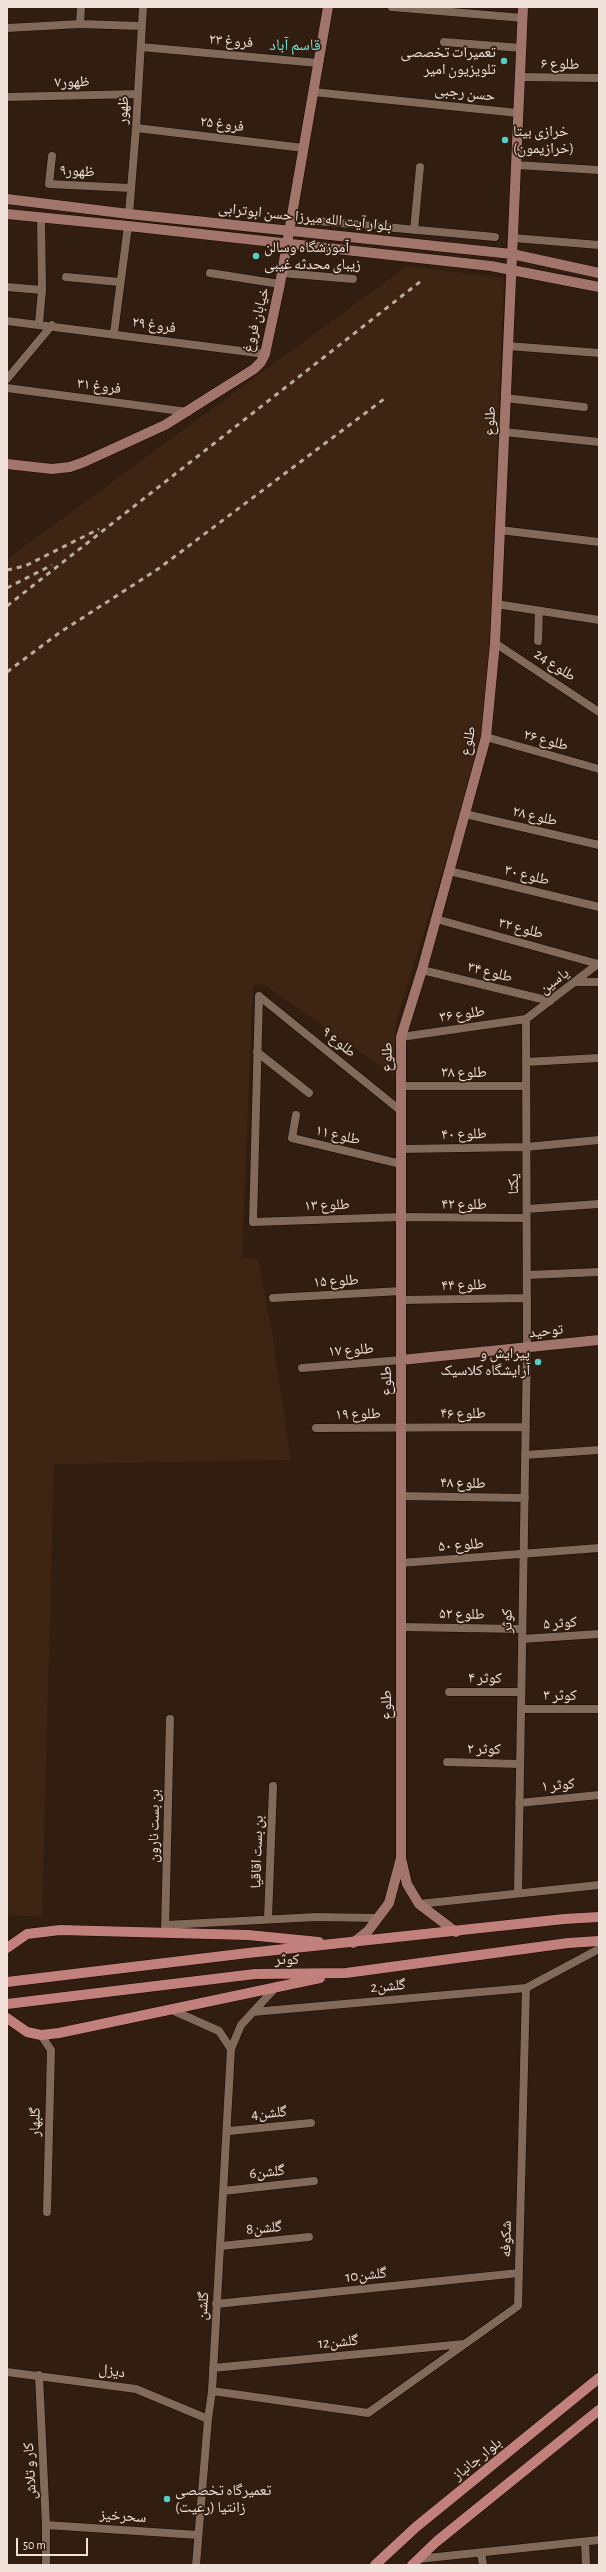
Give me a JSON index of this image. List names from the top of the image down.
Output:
{
  "streets": {
    "main road": ["کوثر", "بلوار جانباز"],
    "street": [
      "فروغ ۲۳",
      "طلوع ۶",
      "ظهور۷",
      "حسن رجبی",
      "ظهور",
      "فروغ ۲۵",
      "ظهور۹",
      "بلوار آیت الله میرزا حسن ابوترابی",
      "خیابان فروغ",
      "فروغ ۲۹",
      "فروغ ۳۱",
      "طلوع",
      "طلوع 24",
      "طلوع ۲۶",
      "طلوع ۲۸",
      "طلوع ۳۰",
      "طلوع ۳۲",
      "طلوع ۳۴",
      "یاسین",
      "طلوع ۳۶",
      "طلوع ۹",
      "طلوع ۳۸",
      "طلوع ۴۰",
      "طلوع ۱۱",
      "یکتا",
      "طلوع ۴۲",
      "طلوع ۱۳",
      "طلوع ۱۵",
      "طلوع ۴۴",
      "توحید",
      "طلوع ۱۷",
      "طلوع ۴۶",
      "طلوع ۱۹",
      "طلوع ۴۸",
      "طلوع ۵۰",
      "طلوع ۵۲",
      "کوثر ۵",
      "کوثر ۴",
      "کوثر ۳",
      "کوثر ۲",
      "کوثر ۱",
      "بن بست نارون",
      "بن بست اقاقیا",
      "گلشن2",
      "گلشن4",
      "گلبهار",
      "گلشن6",
      "گلشن8",
      "شکوفه",
      "گلشن10",
      "گلشن",
      "گلشن12",
      "دیزل",
      "کار و تلاش",
      "سحرخیز"
    ]
  },
  "crossings": [
    ["فروغ ۲۳", "ظهور"],
    ["فروغ ۲۳", "خیابان فروغ"],
    ["ظهور۷", "ظهور"],
    ["حسن رجبی", "خیابان فروغ"],
    ["ظهور", "فروغ ۲۵"],
    ["ظهور", "ظهور۹"],
    ["ظهور", "بلوار آیت الله میرزا حسن ابوترابی"],
    ["فروغ ۲۵", "خیابان فروغ"],
    ["بلوار آیت الله میرزا حسن ابوترابی", "خیابان فروغ"],
    ["بلوار آیت الله میرزا حسن ابوترابی", "طلوع"],
    ["خیابان فروغ", "فروغ ۲۹"],
    ["خیابان فروغ", "فروغ ۳۱"],
    ["طلوع", "طلوع 24"],
    ["طلوع", "طلوع ۲۶"],
    ["طلوع", "طلوع ۲۸"],
    ["طلوع", "طلوع ۳۰"],
    ["طلوع", "طلوع ۳۲"],
    ["طلوع", "طلوع ۳۴"],
    ["طلوع", "طلوع ۳۶"],
    ["طلوع", "طلوع ۹"],
    ["طلوع", "طلوع ۳۸"],
    ["طلوع", "طلوع ۴۰"],
    ["طلوع", "طلوع ۱۱"],
    ["طلوع", "طلوع ۴۲"],
    ["طلوع", "طلوع ۱۳"],
    ["طلوع", "طلوع ۱۵"],
    ["طلوع", "طلوع ۴۴"],
    ["طلوع", "توحید"],
    ["طلوع", "طلوع ۱۷"],
    ["طلوع", "طلوع ۴۶"],
    ["طلوع", "طلوع ۱۹"],
    ["طلوع", "طلوع ۴۸"],
    ["طلوع", "طلوع ۵۰"],
    ["طلوع", "طلوع ۵۲"],
    ["طلوع ۳۲", "یاسین"],
    ["طلوع ۳۴", "یاسین"],
    ["یاسین", "طلوع ۳۶"],
    ["یاسین", "یکتا"],
    ["طلوع ۳۶", "یکتا"],
    ["طلوع ۹", "طلوع ۱۳"],
    ["طلوع ۳۸", "یکتا"],
    ["طلوع ۴۰", "یکتا"],
    ["یکتا", "طلوع ۴۲"],
    ["یکتا", "طلوع ۴۴"],
    ["یکتا", "توحید"],
    ["یکتا", "کوثر"],
    ["طلوع ۴۲", "طلوع ۱۳"],
    ["طلوع ۱۵", "طلوع ۴۴"],
    ["توحید", "طلوع ۱۷"],
    ["توحید", "کوثر"],
    ["طلوع ۴۶", "طلوع ۱۹"],
    ["طلوع ۴۶", "کوثر"],
    ["طلوع ۴۸", "کوثر"],
    ["طلوع ۵۰", "کوثر"],
    ["طلوع ۵۲", "کوثر"],
    ["کوثر", "کوثر ۵"],
    ["کوثر", "کوثر ۴"],
    ["کوثر", "کوثر ۳"],
    ["کوثر", "کوثر ۲"],
    ["کوثر", "کوثر ۱"],
    ["گلشن2", "شکوفه"],
    ["گلشن2", "گلشن"],
    ["گلشن4", "گلشن"],
    ["گلشن6", "گلشن"],
    ["گلشن8", "گلشن"],
    ["شکوفه", "گلشن10"],
    ["شکوفه", "گلشن"],
    ["شکوفه", "گلشن12"],
    ["گلشن10", "گلشن"],
    ["گلشن", "گلشن12"],
    ["گلشن", "دیزل"],
    ["گلشن", "سحرخیز"],
    ["دیزل", "کار و تلاش"],
    ["کار و تلاش", "سحرخیز"]
  ],
  "districts": ["قاسم آباد"],
  "places": [
    "تعمیرات تخصصی تلویزیون امیر",
    "خرازی بیتا (خرازیمون)",
    "آموزشگاه وسالن زیبای محدثه غیبی",
    "پیرایش و آرایشگاه کلاسیک",
    "تعمیرگاه تخصصی زانتیا (رعیت)"
  ],
  "scale_bar": "50 m"
}
